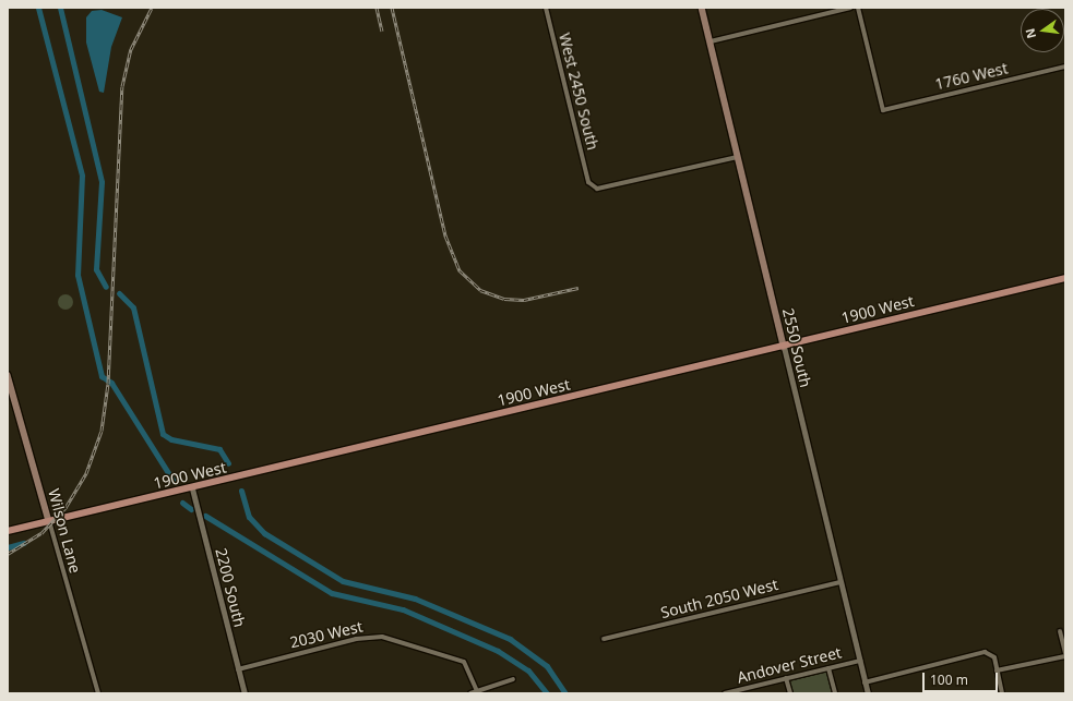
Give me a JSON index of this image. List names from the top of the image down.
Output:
{
  "streets": {
    "main road": ["1900 West", "2550 South", "Wilson Lane"],
    "street": [
      "1760 West",
      "West 2450 South",
      "2200 South",
      "South 2050 West",
      "2030 West",
      "Andover Street"
    ]
  },
  "crossings": [
    ["West 2450 South", "2550 South"],
    ["1900 West", "2550 South"],
    ["1900 West", "Wilson Lane"],
    ["1900 West", "2200 South"],
    ["2550 South", "South 2050 West"],
    ["2550 South", "Andover Street"],
    ["2200 South", "2030 West"]
  ],
  "scale_bar": "100 m",
  "north": "left"
}
